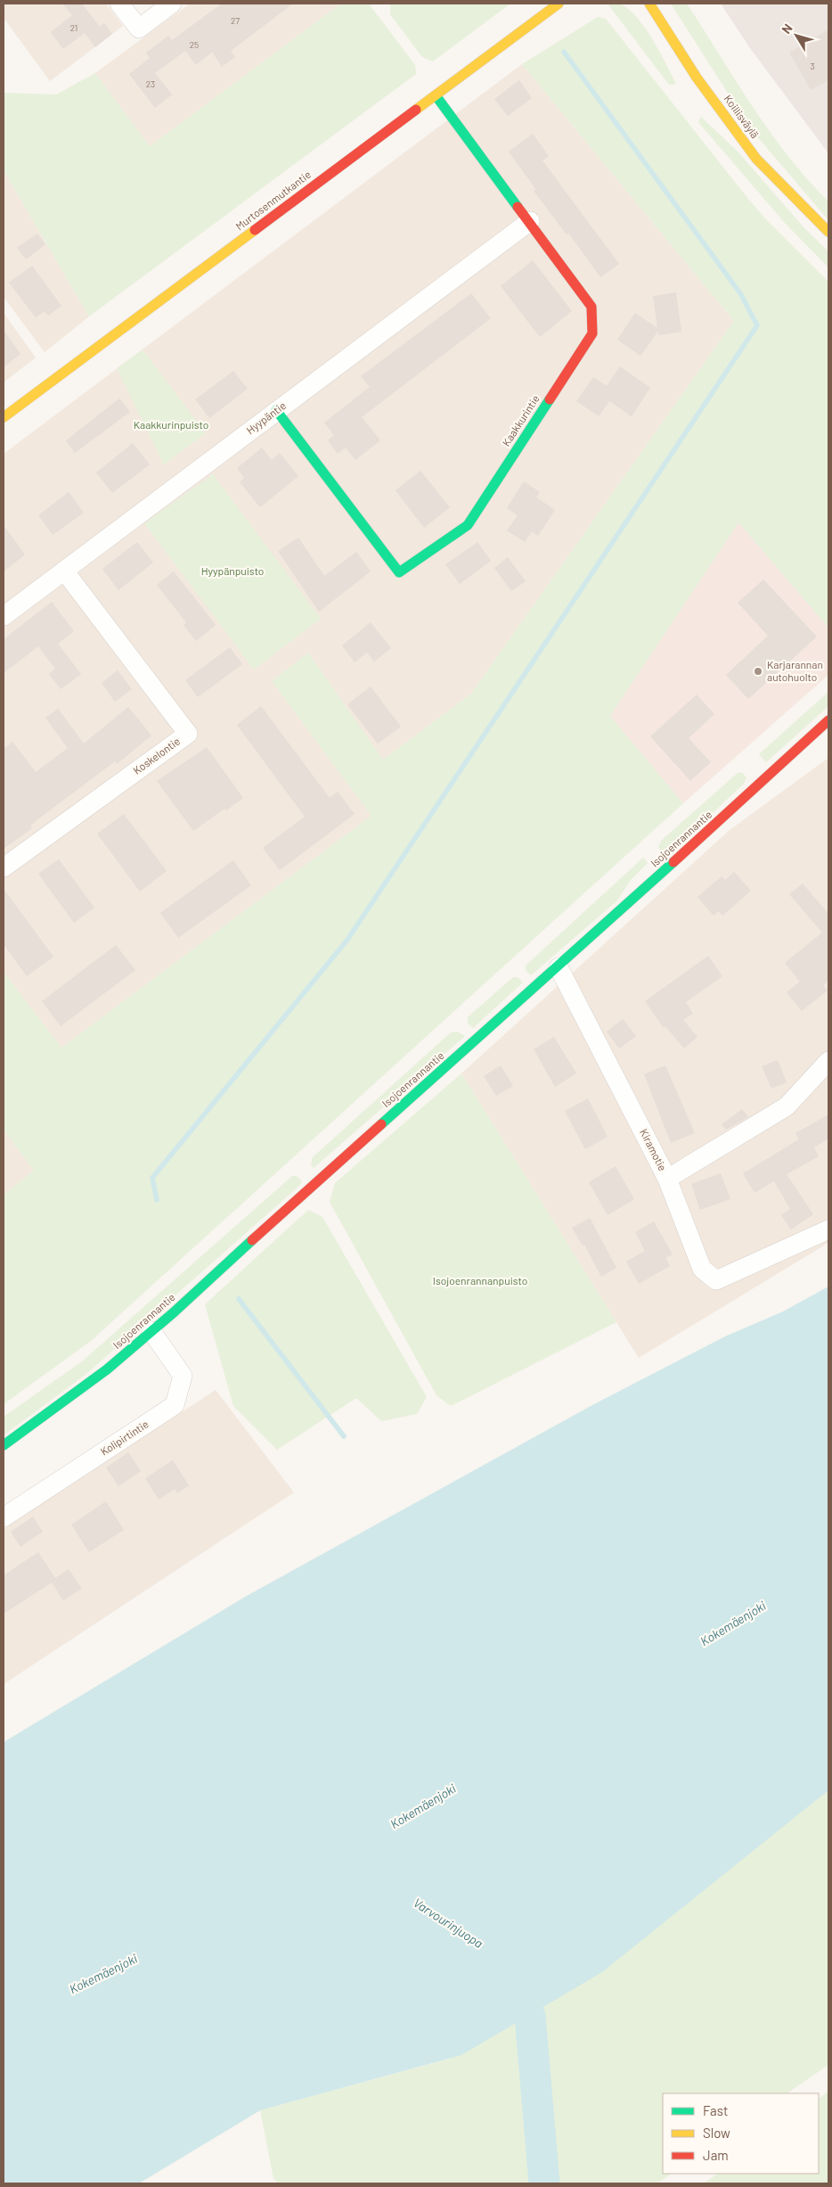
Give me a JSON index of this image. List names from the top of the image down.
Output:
{
  "streets": {
    "street": [
      "Koillisväylä",
      "Murtosenmutkantie",
      "Hyypäntie",
      "Kaakkurintie",
      "Koskelontie",
      "Isojoenrannantie",
      "Kiramotie",
      "Kolipirtintie"
    ]
  },
  "crossings": [
    ["Murtosenmutkantie", "Kaakkurintie"],
    ["Hyypäntie", "Kaakkurintie"],
    ["Hyypäntie", "Koskelontie"],
    ["Isojoenrannantie", "Kiramotie"],
    ["Isojoenrannantie", "Kolipirtintie"]
  ],
  "water": ["Kokemäenjoki", "Varvourinjuopa"],
  "parks": ["Kaakkurinpuisto", "Hyypänpuisto", "Isojoenrannanpuisto"],
  "places": ["Karjarannan autohuolto"],
  "house_numbers": [
    "27",
    "21",
    "25",
    "3",
    "23"
  ],
  "legend": ["Fast", "Slow", "Jam"],
  "north": "top left"
}
